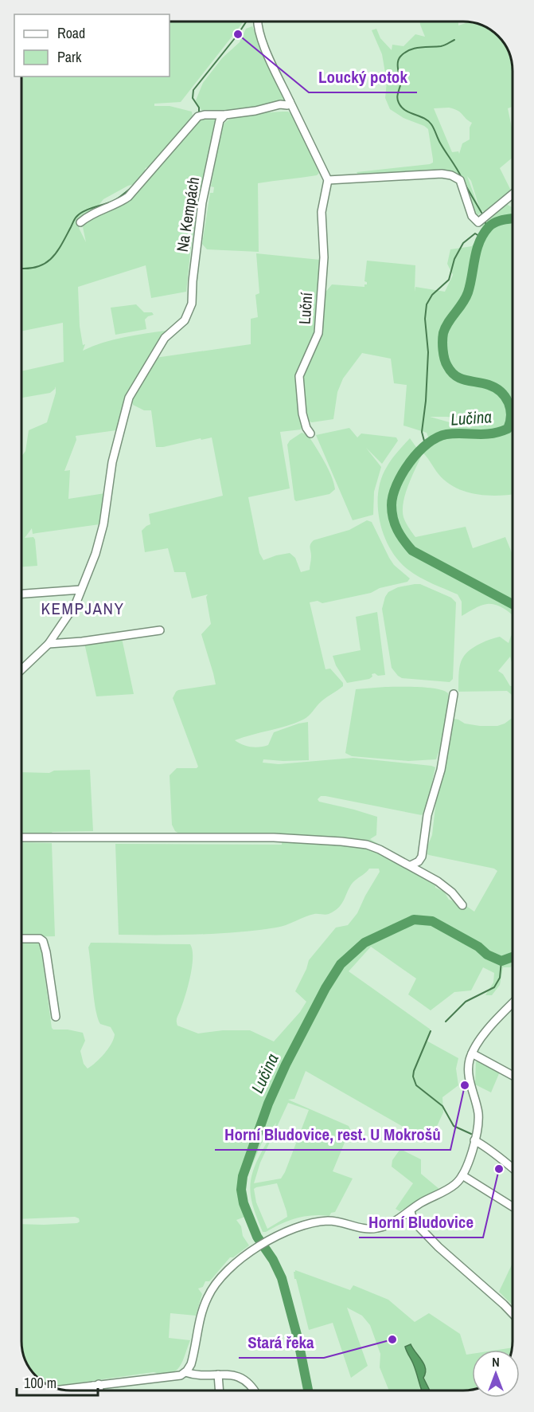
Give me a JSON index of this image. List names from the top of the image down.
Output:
{
  "streets": {
    "street": ["Na Kempách", "Luční"]
  },
  "districts": ["KEMPJANY"],
  "water": ["Lučina"],
  "places": [
    "Loucký potok",
    "Horní Bludovice, rest. U Mokrošů",
    "Horní Bludovice",
    "Stará řeka"
  ],
  "legend": ["Road", "Park"],
  "scale_bar": "100 m",
  "north": "top"
}
